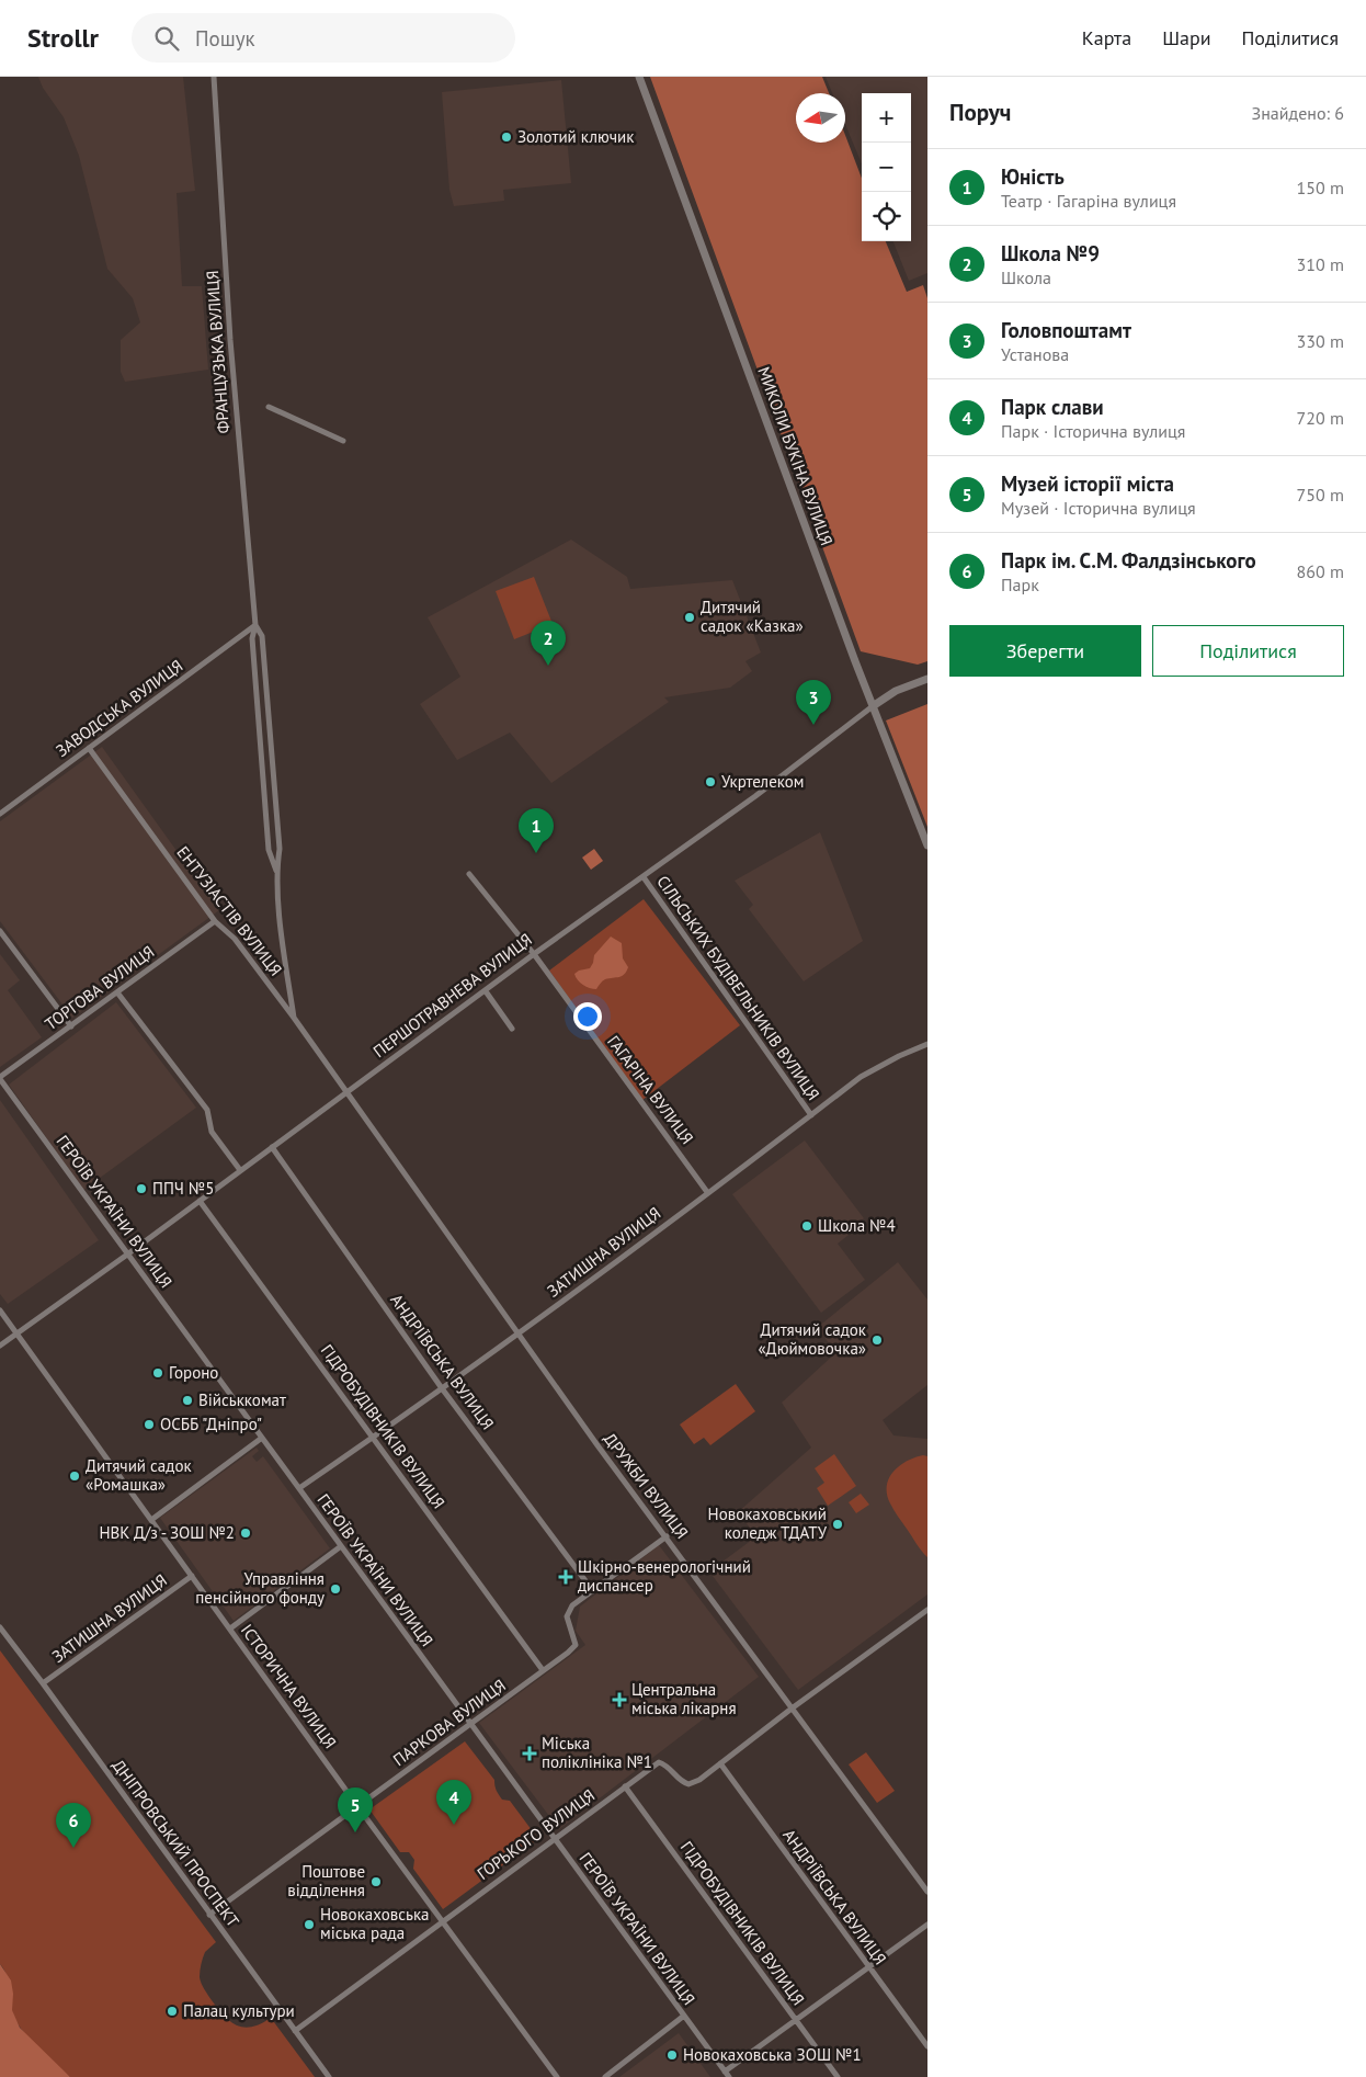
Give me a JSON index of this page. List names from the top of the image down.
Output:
{
  "streets": {
    "street": [
      "ФРАНЦУЗЬКА ВУЛИЦЯ",
      "МИКОЛИ БУКІНА ВУЛИЦЯ",
      "ЗАВОДСЬКА ВУЛИЦЯ",
      "ЕНТУЗІАСТІВ ВУЛИЦЯ",
      "ТОРГОВА ВУЛИЦЯ",
      "СІЛЬСЬКИХ БУДІВЕЛЬНИКІВ ВУЛИЦЯ",
      "ПЕРШОТРАВНЕВА ВУЛИЦЯ",
      "ГАГАРІНА ВУЛИЦЯ",
      "ГЕРОЇВ УКРАЇНИ ВУЛИЦЯ",
      "ЗАТИШНА ВУЛИЦЯ",
      "АНДРІЇВСЬКА ВУЛИЦЯ",
      "ГІДРОБУДІВНИКІВ ВУЛИЦЯ",
      "ДРУЖБИ ВУЛИЦЯ",
      "ІСТОРИЧНА ВУЛИЦЯ",
      "ПАРКОВА ВУЛИЦЯ",
      "ГОРЬКОГО ВУЛИЦЯ",
      "ДНІПРОВСЬКИЙ ПРОСПЕКТ"
    ]
  },
  "crossings": [
    ["ФРАНЦУЗЬКА ВУЛИЦЯ", "ЗАВОДСЬКА ВУЛИЦЯ"],
    ["ФРАНЦУЗЬКА ВУЛИЦЯ", "ЕНТУЗІАСТІВ ВУЛИЦЯ"],
    ["МИКОЛИ БУКІНА ВУЛИЦЯ", "ПЕРШОТРАВНЕВА ВУЛИЦЯ"],
    ["ЗАВОДСЬКА ВУЛИЦЯ", "ЕНТУЗІАСТІВ ВУЛИЦЯ"],
    ["ЕНТУЗІАСТІВ ВУЛИЦЯ", "ТОРГОВА ВУЛИЦЯ"],
    ["ЕНТУЗІАСТІВ ВУЛИЦЯ", "ПЕРШОТРАВНЕВА ВУЛИЦЯ"],
    ["ЕНТУЗІАСТІВ ВУЛИЦЯ", "ДРУЖБИ ВУЛИЦЯ"],
    ["ТОРГОВА ВУЛИЦЯ", "ГЕРОЇВ УКРАЇНИ ВУЛИЦЯ"],
    ["СІЛЬСЬКИХ БУДІВЕЛЬНИКІВ ВУЛИЦЯ", "ПЕРШОТРАВНЕВА ВУЛИЦЯ"],
    ["СІЛЬСЬКИХ БУДІВЕЛЬНИКІВ ВУЛИЦЯ", "ЗАТИШНА ВУЛИЦЯ"],
    ["ПЕРШОТРАВНЕВА ВУЛИЦЯ", "ГАГАРІНА ВУЛИЦЯ"],
    ["ПЕРШОТРАВНЕВА ВУЛИЦЯ", "ГЕРОЇВ УКРАЇНИ ВУЛИЦЯ"],
    ["ПЕРШОТРАВНЕВА ВУЛИЦЯ", "АНДРІЇВСЬКА ВУЛИЦЯ"],
    ["ПЕРШОТРАВНЕВА ВУЛИЦЯ", "ГІДРОБУДІВНИКІВ ВУЛИЦЯ"],
    ["ПЕРШОТРАВНЕВА ВУЛИЦЯ", "ДРУЖБИ ВУЛИЦЯ"],
    ["ПЕРШОТРАВНЕВА ВУЛИЦЯ", "ІСТОРИЧНА ВУЛИЦЯ"],
    ["ГАГАРІНА ВУЛИЦЯ", "ЗАТИШНА ВУЛИЦЯ"],
    ["ГЕРОЇВ УКРАЇНИ ВУЛИЦЯ", "ЗАТИШНА ВУЛИЦЯ"],
    ["ГЕРОЇВ УКРАЇНИ ВУЛИЦЯ", "ПАРКОВА ВУЛИЦЯ"],
    ["ГЕРОЇВ УКРАЇНИ ВУЛИЦЯ", "ГОРЬКОГО ВУЛИЦЯ"],
    ["ЗАТИШНА ВУЛИЦЯ", "АНДРІЇВСЬКА ВУЛИЦЯ"],
    ["ЗАТИШНА ВУЛИЦЯ", "ГІДРОБУДІВНИКІВ ВУЛИЦЯ"],
    ["ЗАТИШНА ВУЛИЦЯ", "ДРУЖБИ ВУЛИЦЯ"],
    ["ЗАТИШНА ВУЛИЦЯ", "ІСТОРИЧНА ВУЛИЦЯ"],
    ["ЗАТИШНА ВУЛИЦЯ", "ДНІПРОВСЬКИЙ ПРОСПЕКТ"],
    ["АНДРІЇВСЬКА ВУЛИЦЯ", "ПАРКОВА ВУЛИЦЯ"],
    ["АНДРІЇВСЬКА ВУЛИЦЯ", "ГОРЬКОГО ВУЛИЦЯ"],
    ["ГІДРОБУДІВНИКІВ ВУЛИЦЯ", "ПАРКОВА ВУЛИЦЯ"],
    ["ГІДРОБУДІВНИКІВ ВУЛИЦЯ", "ГОРЬКОГО ВУЛИЦЯ"],
    ["ДРУЖБИ ВУЛИЦЯ", "ПАРКОВА ВУЛИЦЯ"],
    ["ДРУЖБИ ВУЛИЦЯ", "ГОРЬКОГО ВУЛИЦЯ"],
    ["ІСТОРИЧНА ВУЛИЦЯ", "ПАРКОВА ВУЛИЦЯ"],
    ["ІСТОРИЧНА ВУЛИЦЯ", "ГОРЬКОГО ВУЛИЦЯ"],
    ["ПАРКОВА ВУЛИЦЯ", "ДНІПРОВСЬКИЙ ПРОСПЕКТ"],
    ["ГОРЬКОГО ВУЛИЦЯ", "ДНІПРОВСЬКИЙ ПРОСПЕКТ"]
  ],
  "places": {
    "other": [
      "Золотий ключик",
      "Дитячий садок «Казка»",
      "Укртелеком",
      "ППЧ №5",
      "Школа №4",
      "Дитячий садок «Дюймовочка»",
      "Гороно",
      "Військкомат",
      "ОСББ \"Днiпро\"",
      "Дитячий садок «Ромашка»",
      "Новокаховський коледж ТДАТУ",
      "НВК Д/з - ЗОШ №2",
      "Управління пенсійного фонду",
      "Поштове відділення",
      "Новокаховська міська рада",
      "Палац культури",
      "Новокаховська ЗОШ №1"
    ],
    "health": ["Шкірно-венерологічний диспансер", "Центральна міська лікарня", "Міська поліклініка №1"]
  },
  "north": "left",
  "page": {
    "header": "Strollr",
    "search": "Пошук",
    "nav": ["Карта", "Шари", "Поділитися"],
    "heading": ["Поруч", "Знайдено: 6"],
    "map_buttons": ["+", "−"],
    "list": [
      {
        "mark": "1",
        "name": "Юність",
        "note": "Театр · Гагаріна вулиця",
        "value": "150 m"
      },
      {
        "mark": "2",
        "name": "Школа №9",
        "note": "Школа",
        "value": "310 m"
      },
      {
        "mark": "3",
        "name": "Головпоштамт",
        "note": "Установа",
        "value": "330 m"
      },
      {
        "mark": "4",
        "name": "Парк слави",
        "note": "Парк · Історична вулиця",
        "value": "720 m"
      },
      {
        "mark": "5",
        "name": "Музей історії міста",
        "note": "Музей · Історична вулиця",
        "value": "750 m"
      },
      {
        "mark": "6",
        "name": "Парк ім. С.М. Фалдзінського",
        "note": "Парк",
        "value": "860 m"
      }
    ],
    "buttons": ["Зберегти", "Поділитися"],
    "pins": [
      "2",
      "3",
      "1",
      "4",
      "5",
      "6"
    ]
  }
}
